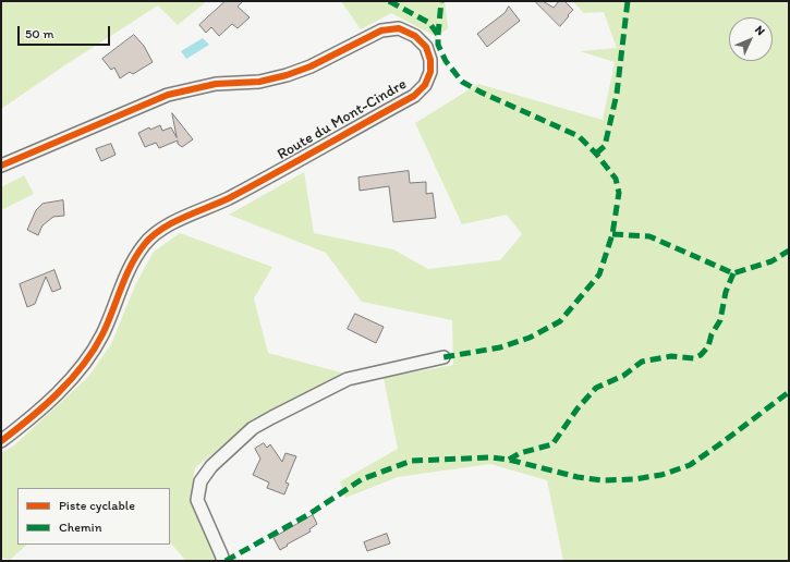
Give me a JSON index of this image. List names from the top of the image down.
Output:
{
  "streets": {
    "street": ["Route du Mont-Cindre"]
  },
  "legend": ["Piste cyclable", "Chemin"],
  "scale_bar": "50 m",
  "north": "top right"
}
